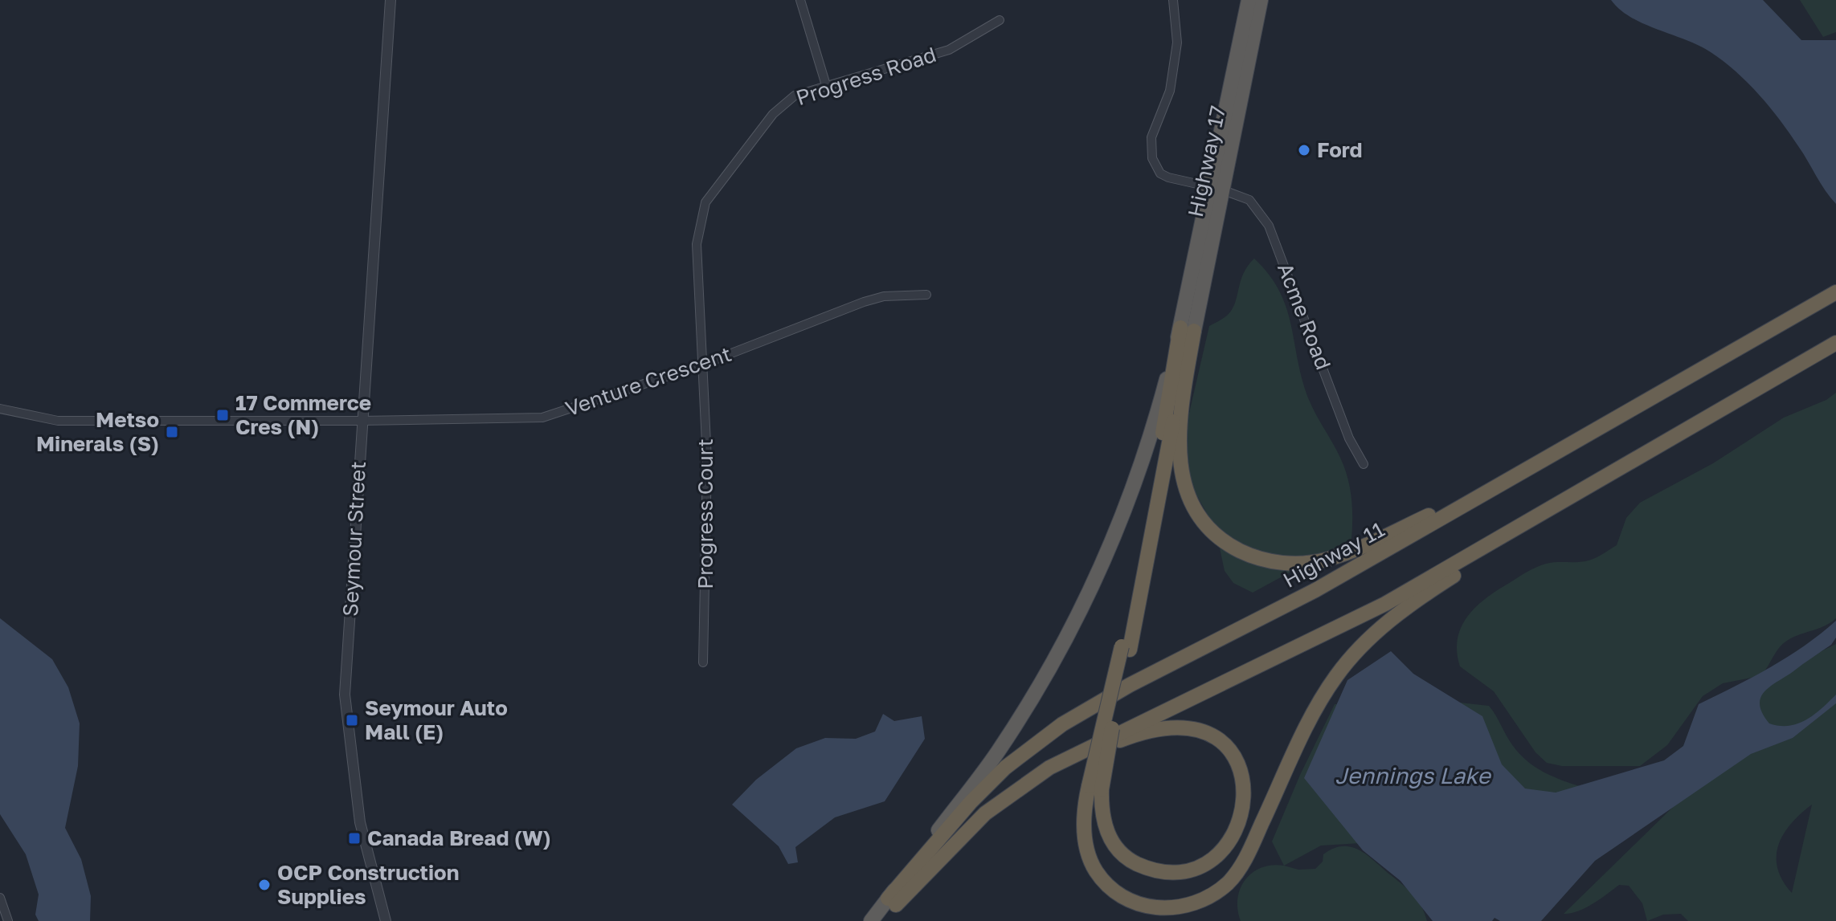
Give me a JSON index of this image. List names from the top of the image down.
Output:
{
  "streets": {
    "highway": ["Highway 17", "Highway 11"],
    "street": [
      "Progress Road",
      "Acme Road",
      "Venture Crescent",
      "Progress Court",
      "Seymour Street"
    ]
  },
  "crossings": [
    ["Progress Road", "Venture Crescent"],
    ["Progress Road", "Progress Court"],
    ["Highway 17", "Acme Road"],
    ["Highway 17", "Highway 11"],
    ["Venture Crescent", "Progress Court"],
    ["Venture Crescent", "Seymour Street"]
  ],
  "water": ["Jennings Lake"],
  "places": {
    "other": ["Ford", "OCP Construction Supplies"],
    "transit": [
      "17 Commerce Cres (N)",
      "Metso Minerals (S)",
      "Seymour Auto Mall (E)",
      "Canada Bread (W)"
    ]
  }
}
